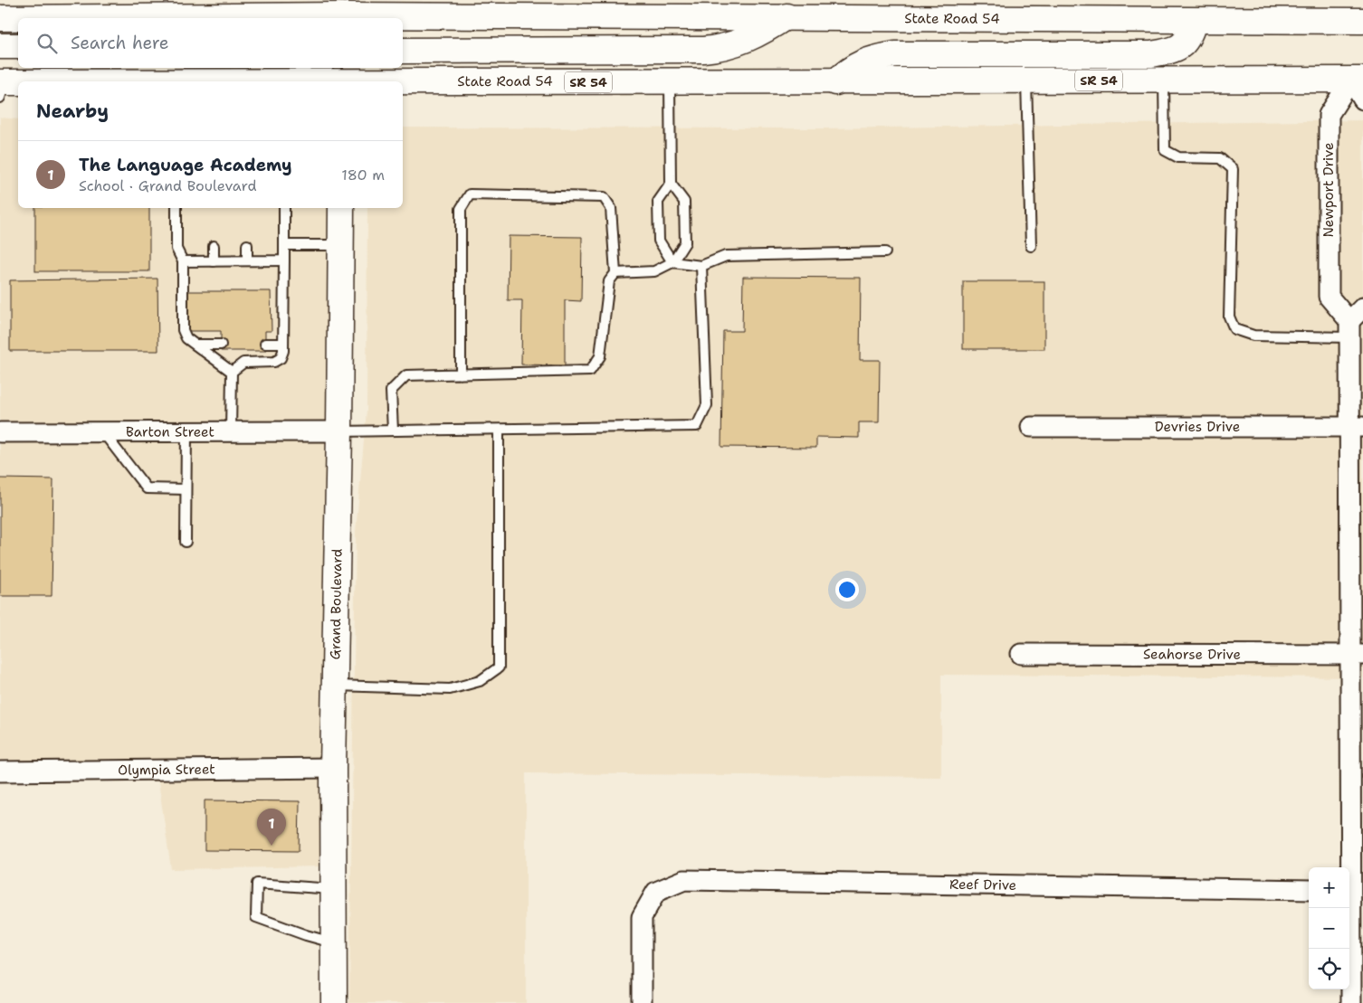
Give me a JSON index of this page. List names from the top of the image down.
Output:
{
  "streets": {
    "main road": ["State Road 54", "SR 54", "Grand Boulevard"],
    "street": [
      "Newport Drive",
      "Devries Drive",
      "Barton Street",
      "Seahorse Drive",
      "Olympia Street",
      "Reef Drive"
    ]
  },
  "crossings": [
    ["State Road 54", "Newport Drive"],
    ["Barton Street", "Grand Boulevard"],
    ["Grand Boulevard", "Olympia Street"]
  ],
  "page": {
    "search": "Search here",
    "heading": "Nearby",
    "list": [
      {
        "mark": "1",
        "name": "The Language Academy",
        "note": "School · Grand Boulevard",
        "value": "180 m"
      }
    ],
    "pins": "1",
    "map_buttons": ["+", "−"]
  }
}
